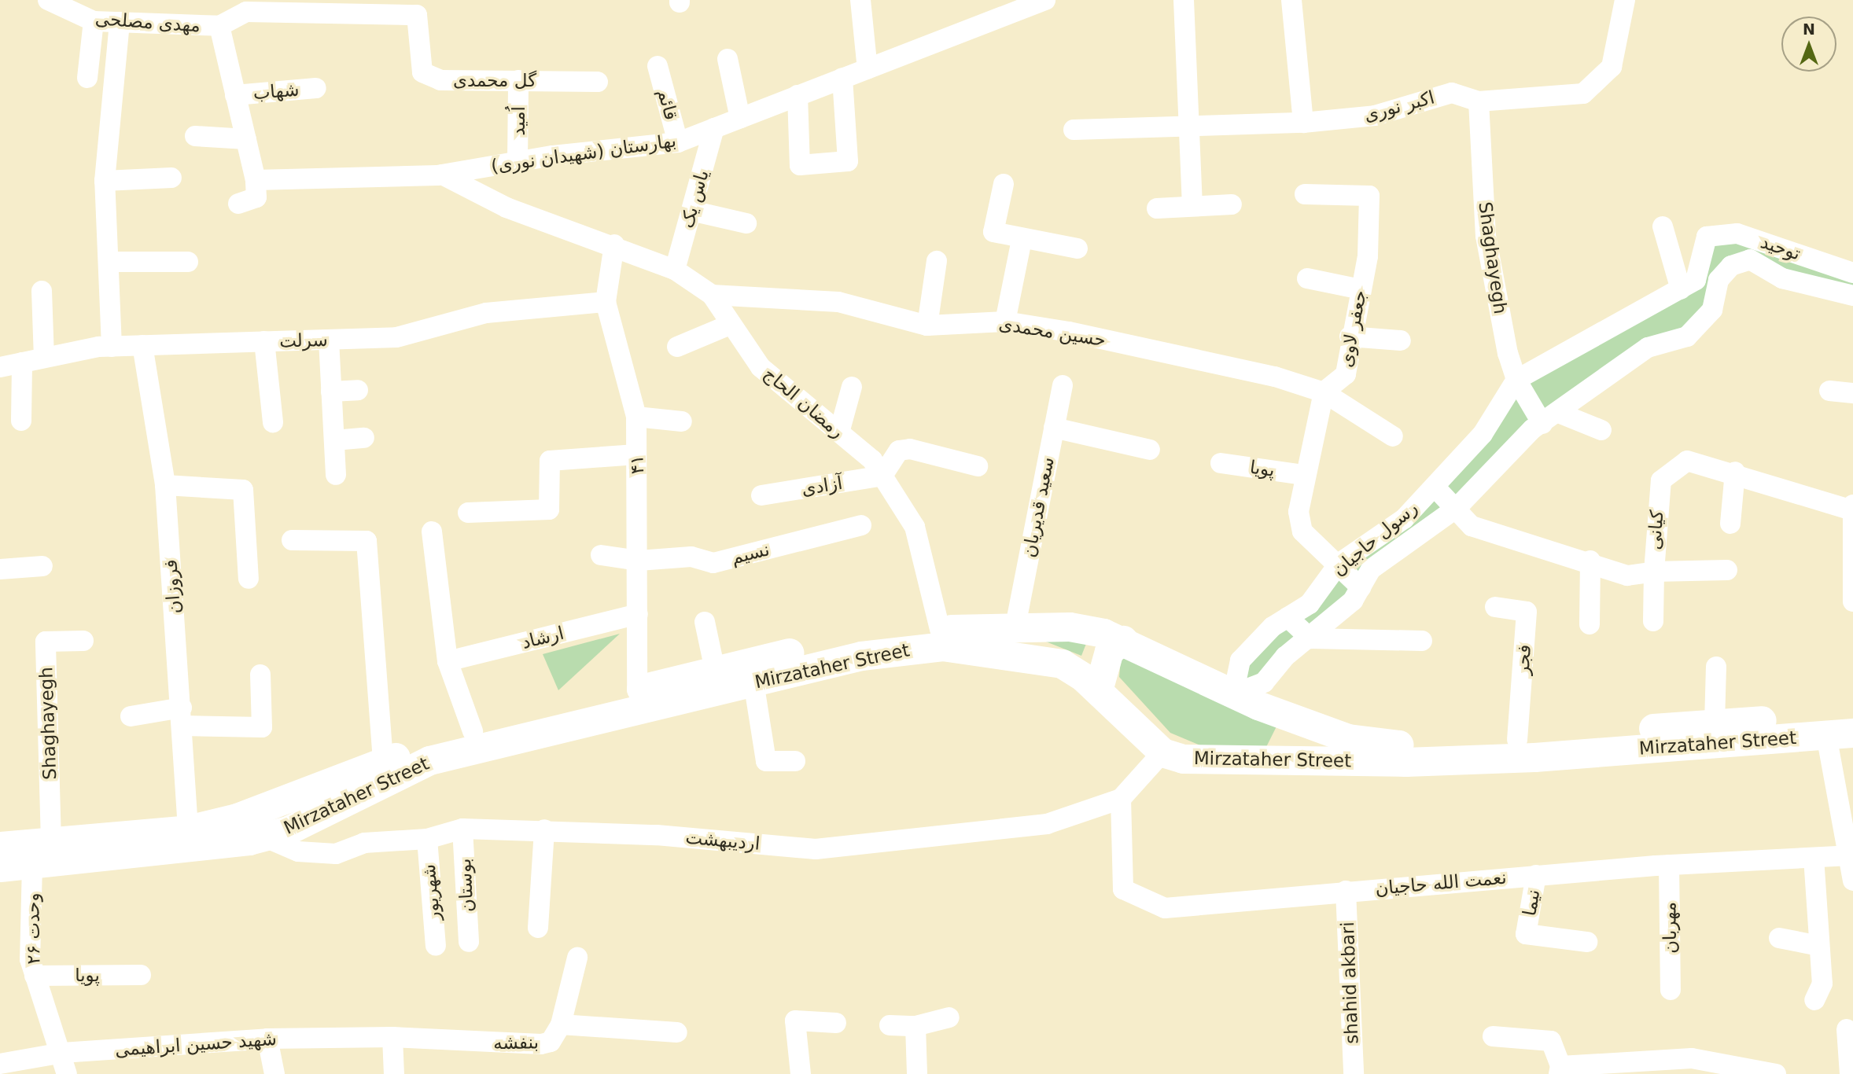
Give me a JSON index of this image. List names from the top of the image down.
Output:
{
  "streets": {
    "main road": ["Mirzataher Street"],
    "street": [
      "مهدی مصلحی",
      "گل محمدی",
      "شهاب",
      "قائم",
      "اکبر نوری",
      "اُمید",
      "بهارستان (شهیدان نوری)",
      "یاس یک",
      "توحید",
      "Shaghayegh",
      "جعفر لاوی",
      "حسین محمدی",
      "سرلت",
      "رمضان الحاج",
      "۴۱",
      "پویا",
      "آزادی",
      "سعید قدیریان",
      "کیانی",
      "رسول حاجیان",
      "نسیم",
      "فروزان",
      "ارشاد",
      "فجر",
      "اردیبهشت",
      "نعمت الله حاجیان",
      "بوستان",
      "شهریور",
      "نیما",
      "مهربان",
      "وحدت ۲۶",
      "shahid akbari",
      "بنفشه",
      "شهید حسین ابراهیمی"
    ]
  },
  "crossings": [
    ["مهدی مصلحی", "گل محمدی"],
    ["گل محمدی", "اُمید"],
    ["قائم", "بهارستان (شهیدان نوری)"],
    ["اکبر نوری", "Shaghayegh"],
    ["اُمید", "بهارستان (شهیدان نوری)"],
    ["بهارستان (شهیدان نوری)", "یاس یک"],
    ["بهارستان (شهیدان نوری)", "رمضان الحاج"],
    ["یاس یک", "رمضان الحاج"],
    ["توحید", "رسول حاجیان"],
    ["Shaghayegh", "رسول حاجیان"],
    ["Shaghayegh", "Mirzataher Street"],
    ["جعفر لاوی", "حسین محمدی"],
    ["حسین محمدی", "رمضان الحاج"],
    ["سرلت", "۴۱"],
    ["سرلت", "فروزان"],
    ["رمضان الحاج", "۴۱"],
    ["رمضان الحاج", "آزادی"],
    ["رمضان الحاج", "Mirzataher Street"],
    ["۴۱", "نسیم"],
    ["۴۱", "ارشاد"],
    ["۴۱", "Mirzataher Street"],
    ["پویا", "وحدت ۲۶"],
    ["سعید قدیریان", "Mirzataher Street"],
    ["کیانی", "رسول حاجیان"],
    ["رسول حاجیان", "Mirzataher Street"],
    ["فروزان", "Mirzataher Street"],
    ["فجر", "Mirzataher Street"],
    ["Mirzataher Street", "اردیبهشت"],
    ["Mirzataher Street", "وحدت ۲۶"],
    ["اردیبهشت", "نعمت الله حاجیان"],
    ["اردیبهشت", "بوستان"],
    ["اردیبهشت", "شهریور"],
    ["نعمت الله حاجیان", "نیما"],
    ["نعمت الله حاجیان", "مهربان"],
    ["نعمت الله حاجیان", "shahid akbari"],
    ["وحدت ۲۶", "شهید حسین ابراهیمی"],
    ["بنفشه", "شهید حسین ابراهیمی"]
  ],
  "north": "top"
}
